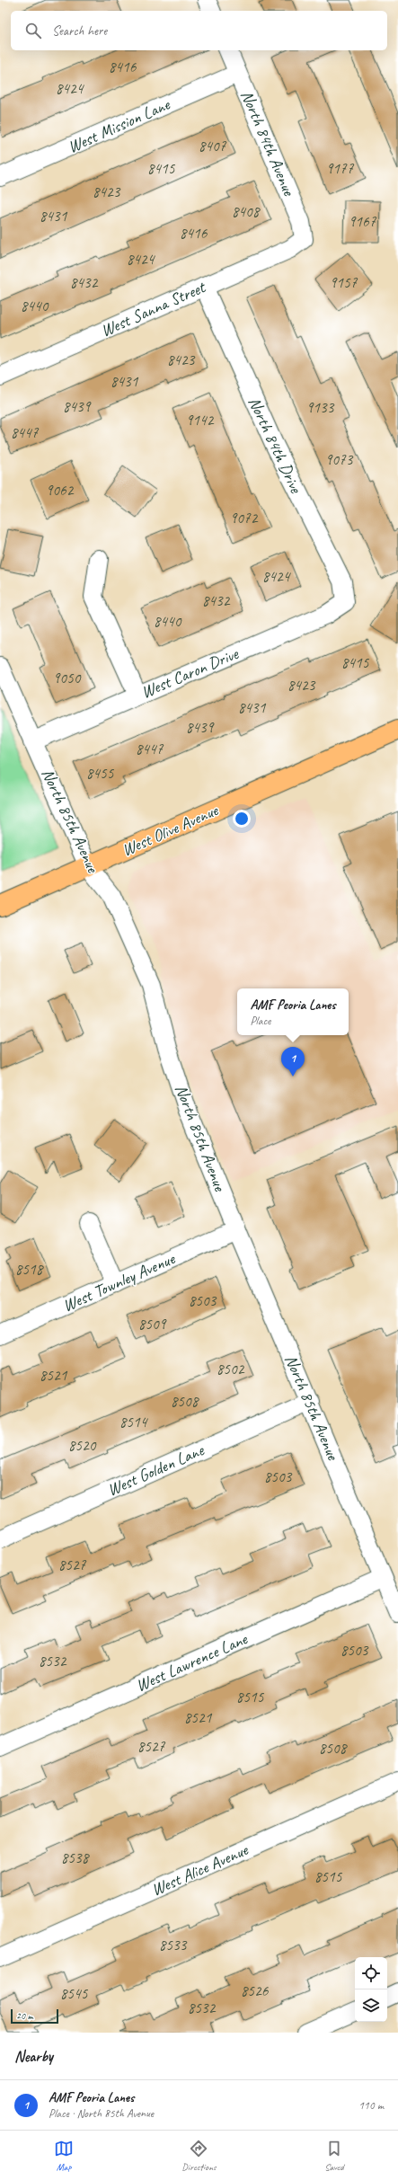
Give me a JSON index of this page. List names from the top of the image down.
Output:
{
  "streets": {
    "main road": ["West Olive Avenue"],
    "street": [
      "West Mission Lane",
      "North 84th Avenue",
      "West Sanna Street",
      "North 84th Drive",
      "West Caron Drive",
      "North 85th Avenue",
      "West Townley Avenue",
      "West Golden Lane",
      "West Lawrence Lane",
      "West Alice Avenue"
    ]
  },
  "crossings": [
    ["West Mission Lane", "North 84th Avenue"],
    ["North 84th Avenue", "West Sanna Street"],
    ["West Sanna Street", "North 84th Drive"],
    ["North 84th Drive", "West Caron Drive"],
    ["West Caron Drive", "North 85th Avenue"],
    ["North 85th Avenue", "West Olive Avenue"],
    ["North 85th Avenue", "West Townley Avenue"],
    ["North 85th Avenue", "West Golden Lane"],
    ["North 85th Avenue", "West Lawrence Lane"]
  ],
  "house_numbers": [
    "8416",
    "8424",
    "8407",
    "8415",
    "9177",
    "8423",
    "8408",
    "8431",
    "9167",
    "8416",
    "8424",
    "8432",
    "9157",
    "8440",
    "8423",
    "8431",
    "8439",
    "9133",
    "9142",
    "8447",
    "9073",
    "9062",
    "9072",
    "8424",
    "8432",
    "8440",
    "8415",
    "9050",
    "8423",
    "8431",
    "8439",
    "8447",
    "8455",
    "8518",
    "8503",
    "8509",
    "8502",
    "8521",
    "8508",
    "8514",
    "8520",
    "8503",
    "8527",
    "8503",
    "8532",
    "8515",
    "8521",
    "8527",
    "8508",
    "8538",
    "8515",
    "8533",
    "8526",
    "8545",
    "8532"
  ],
  "scale_bar": "20 m",
  "page": {
    "search": "Search here",
    "popup": ["AMF Peoria Lanes", "Place"],
    "pins": "1",
    "scale": "20 m",
    "heading": "Nearby",
    "list": [
      {
        "mark": "1",
        "name": "AMF Peoria Lanes",
        "note": "Place · North 85th Avenue",
        "value": "110 m"
      }
    ],
    "nav": ["Map", "Directions", "Saved"]
  }
}
